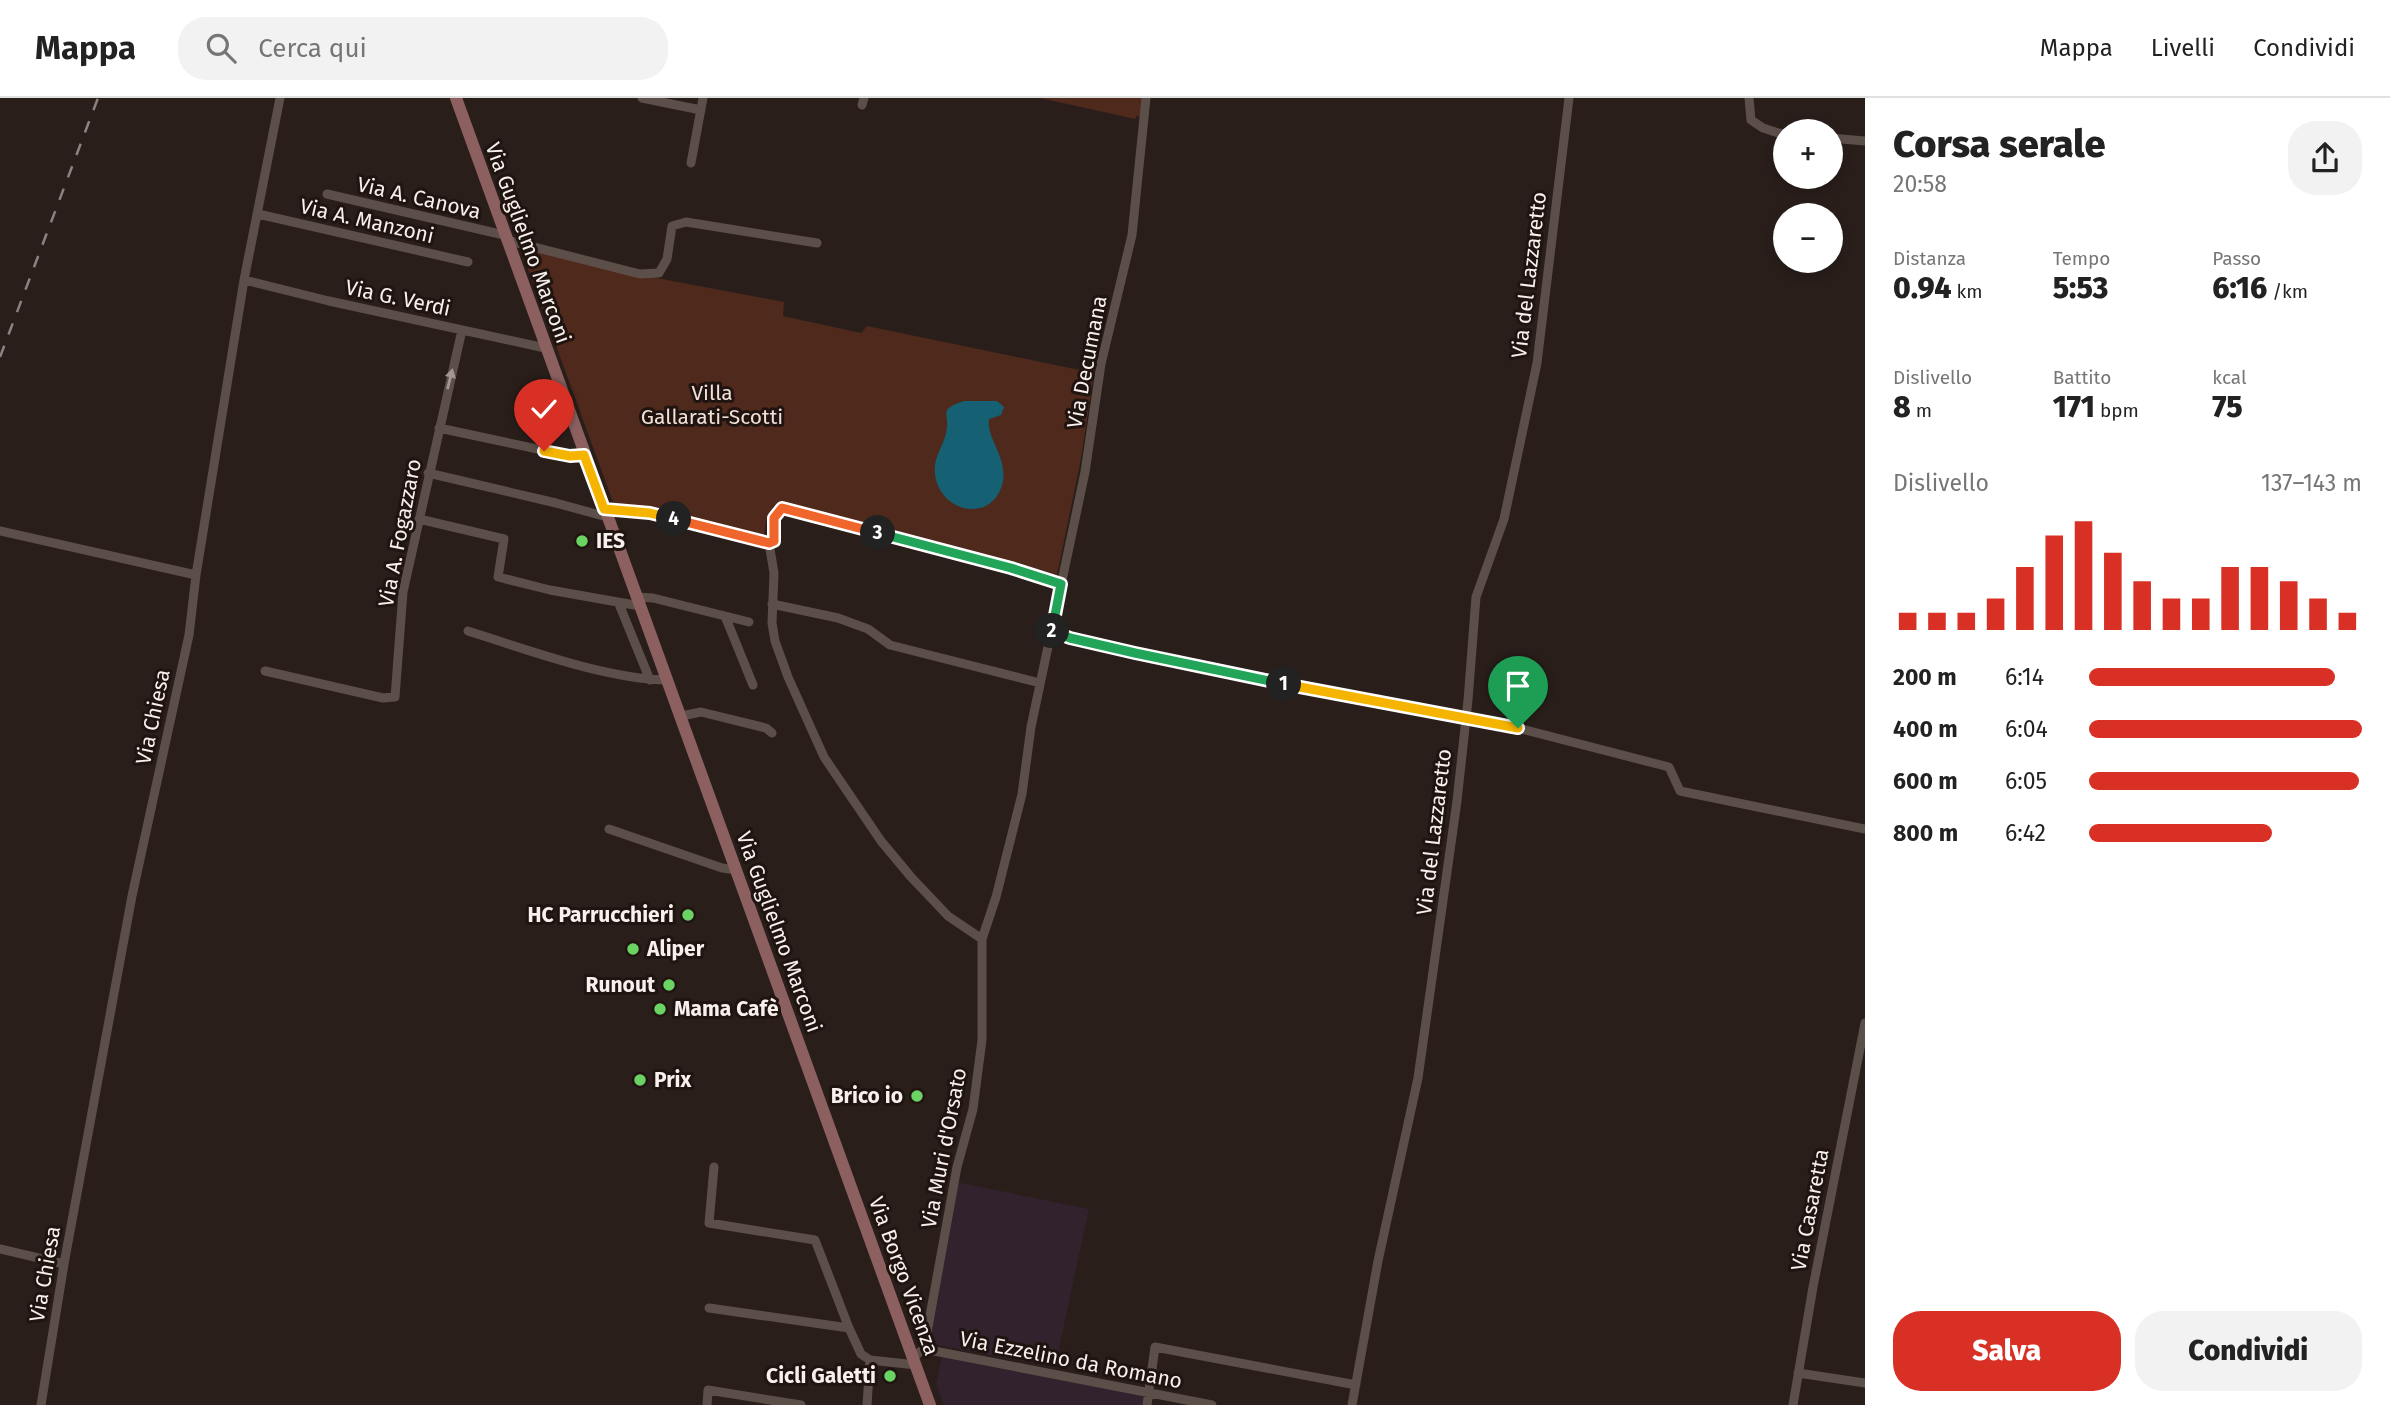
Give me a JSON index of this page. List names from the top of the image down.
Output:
{
  "streets": {
    "street": [
      "Via A. Canova",
      "Via A. Manzoni",
      "Via Guglielmo Marconi",
      "Via del Lazzaretto",
      "Via G. Verdi",
      "Via Decumana",
      "Via A. Fogazzaro",
      "Via Chiesa",
      "Via Muri d'Orsato",
      "Via Casaretta",
      "Via Borgo Vicenza",
      "Via Ezzelino da Romano"
    ]
  },
  "crossings": [
    ["Via A. Canova", "Via Guglielmo Marconi"],
    ["Via A. Manzoni", "Via Chiesa"],
    ["Via Guglielmo Marconi", "Via G. Verdi"],
    ["Via Guglielmo Marconi", "Via Borgo Vicenza"],
    ["Via G. Verdi", "Via A. Fogazzaro"],
    ["Via G. Verdi", "Via Chiesa"],
    ["Via Decumana", "Via Muri d'Orsato"],
    ["Via Muri d'Orsato", "Via Borgo Vicenza"],
    ["Via Muri d'Orsato", "Via Ezzelino da Romano"],
    ["Via Borgo Vicenza", "Via Ezzelino da Romano"]
  ],
  "parks": ["Villa Gallarati-Scotti"],
  "places": [
    "IES",
    "HC Parrucchieri",
    "Aliper",
    "Runout",
    "Mama Cafè",
    "Prix",
    "Brico io",
    "Cicli Galetti"
  ],
  "page": {
    "header": "Mappa",
    "search": "Cerca qui",
    "nav": ["Mappa", "Livelli", "Condividi"],
    "heading": ["Corsa serale", "20:58"],
    "map_buttons": ["+", "−"],
    "stats": [
      ["Distanza", "0.94 km"],
      ["Tempo", "5:53"],
      ["Passo", "6:16 /km"],
      ["Dislivello", "8 m"],
      ["Battito", "171 bpm"],
      ["kcal", "75"]
    ],
    "chart": ["Dislivello", "137–143 m"],
    "pins": [
      "4",
      "3",
      "2",
      "1"
    ],
    "list": [
      {
        "name": "200 m",
        "note": "6:14"
      },
      {
        "name": "400 m",
        "note": "6:04"
      },
      {
        "name": "600 m",
        "note": "6:05"
      },
      {
        "name": "800 m",
        "note": "6:42"
      }
    ],
    "buttons": ["Salva", "Condividi"]
  }
}
